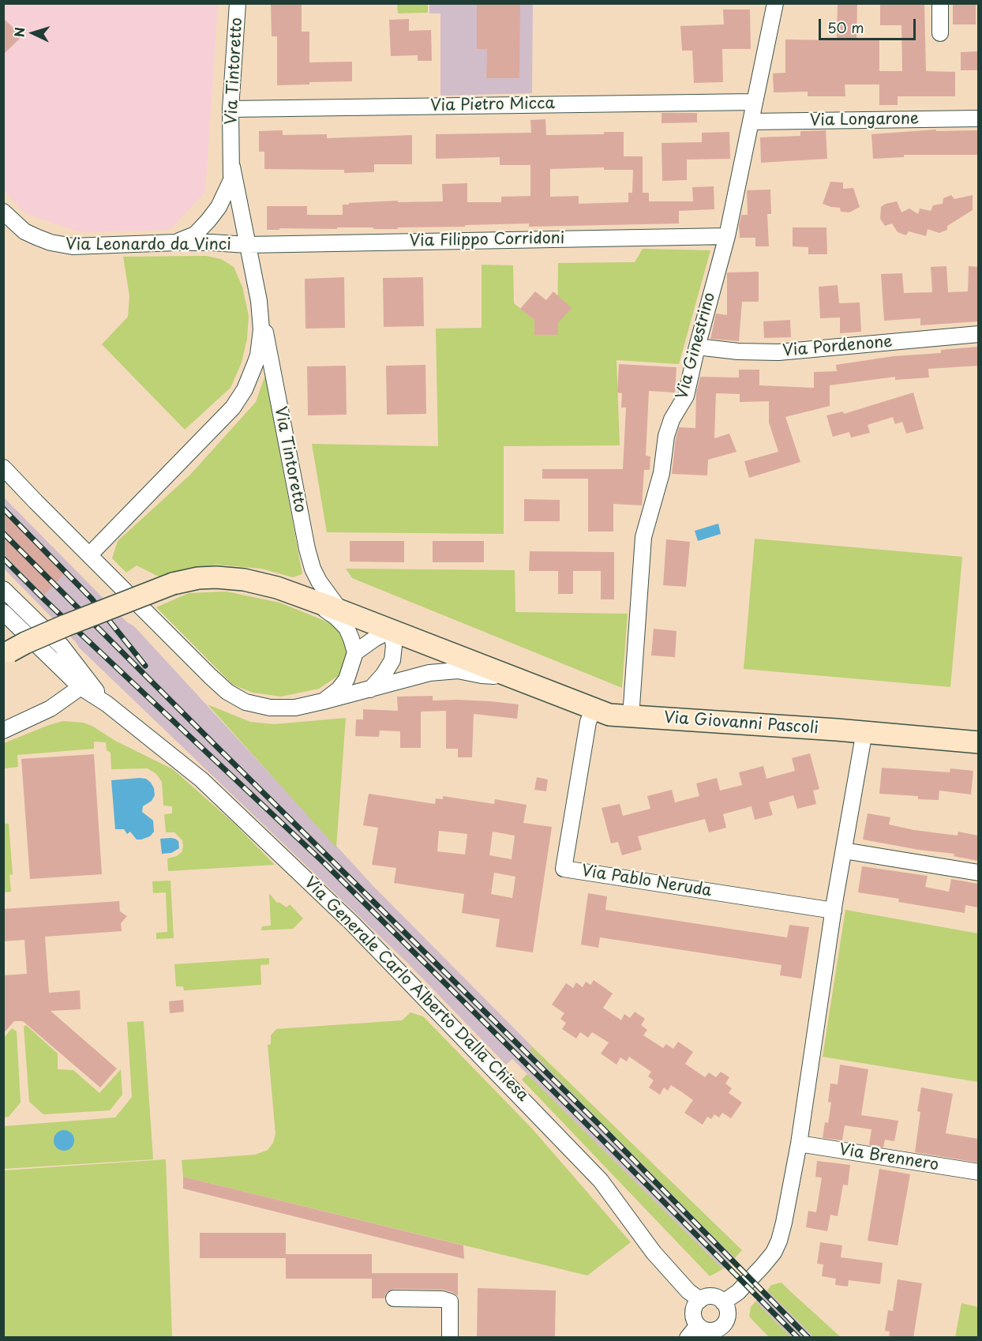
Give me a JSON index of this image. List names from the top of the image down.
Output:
{
  "streets": {
    "street": [
      "Via Tintoretto",
      "Via Pietro Micca",
      "Via Longarone",
      "Via Filippo Corridoni",
      "Via Leonardo da Vinci",
      "Via Ginestrino",
      "Via Pordenone",
      "Via Giovanni Pascoli",
      "Via Pablo Neruda",
      "Via Generale Carlo Alberto Dalla Chiesa",
      "Via Brennero"
    ]
  },
  "crossings": [
    ["Via Tintoretto", "Via Pietro Micca"],
    ["Via Tintoretto", "Via Filippo Corridoni"],
    ["Via Tintoretto", "Via Leonardo da Vinci"],
    ["Via Tintoretto", "Via Giovanni Pascoli"],
    ["Via Pietro Micca", "Via Ginestrino"],
    ["Via Longarone", "Via Ginestrino"],
    ["Via Filippo Corridoni", "Via Leonardo da Vinci"],
    ["Via Filippo Corridoni", "Via Ginestrino"],
    ["Via Ginestrino", "Via Pordenone"],
    ["Via Ginestrino", "Via Giovanni Pascoli"],
    ["Via Giovanni Pascoli", "Via Pablo Neruda"]
  ],
  "scale_bar": "50 m",
  "north": "left"
}
